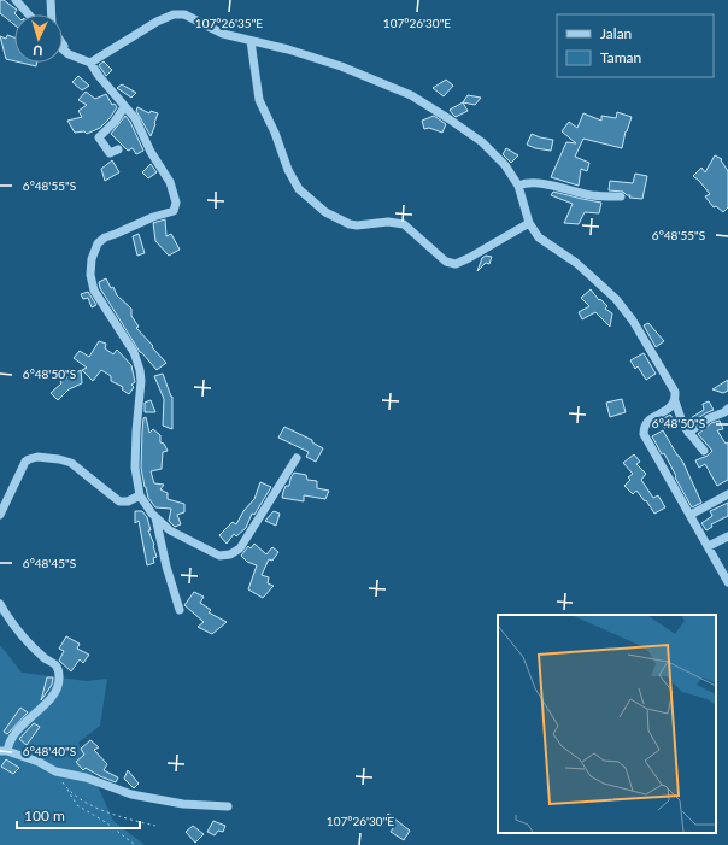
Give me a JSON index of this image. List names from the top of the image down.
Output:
{
  "legend": ["Jalan", "Taman"],
  "scale_bar": "100 m",
  "north": "bottom",
  "coordinates": [
    "107°26'35\"E",
    "107°26'30\"E",
    "6°48'55\"S",
    "6°48'50\"S",
    "6°48'45\"S",
    "6°48'40\"S"
  ]
}
